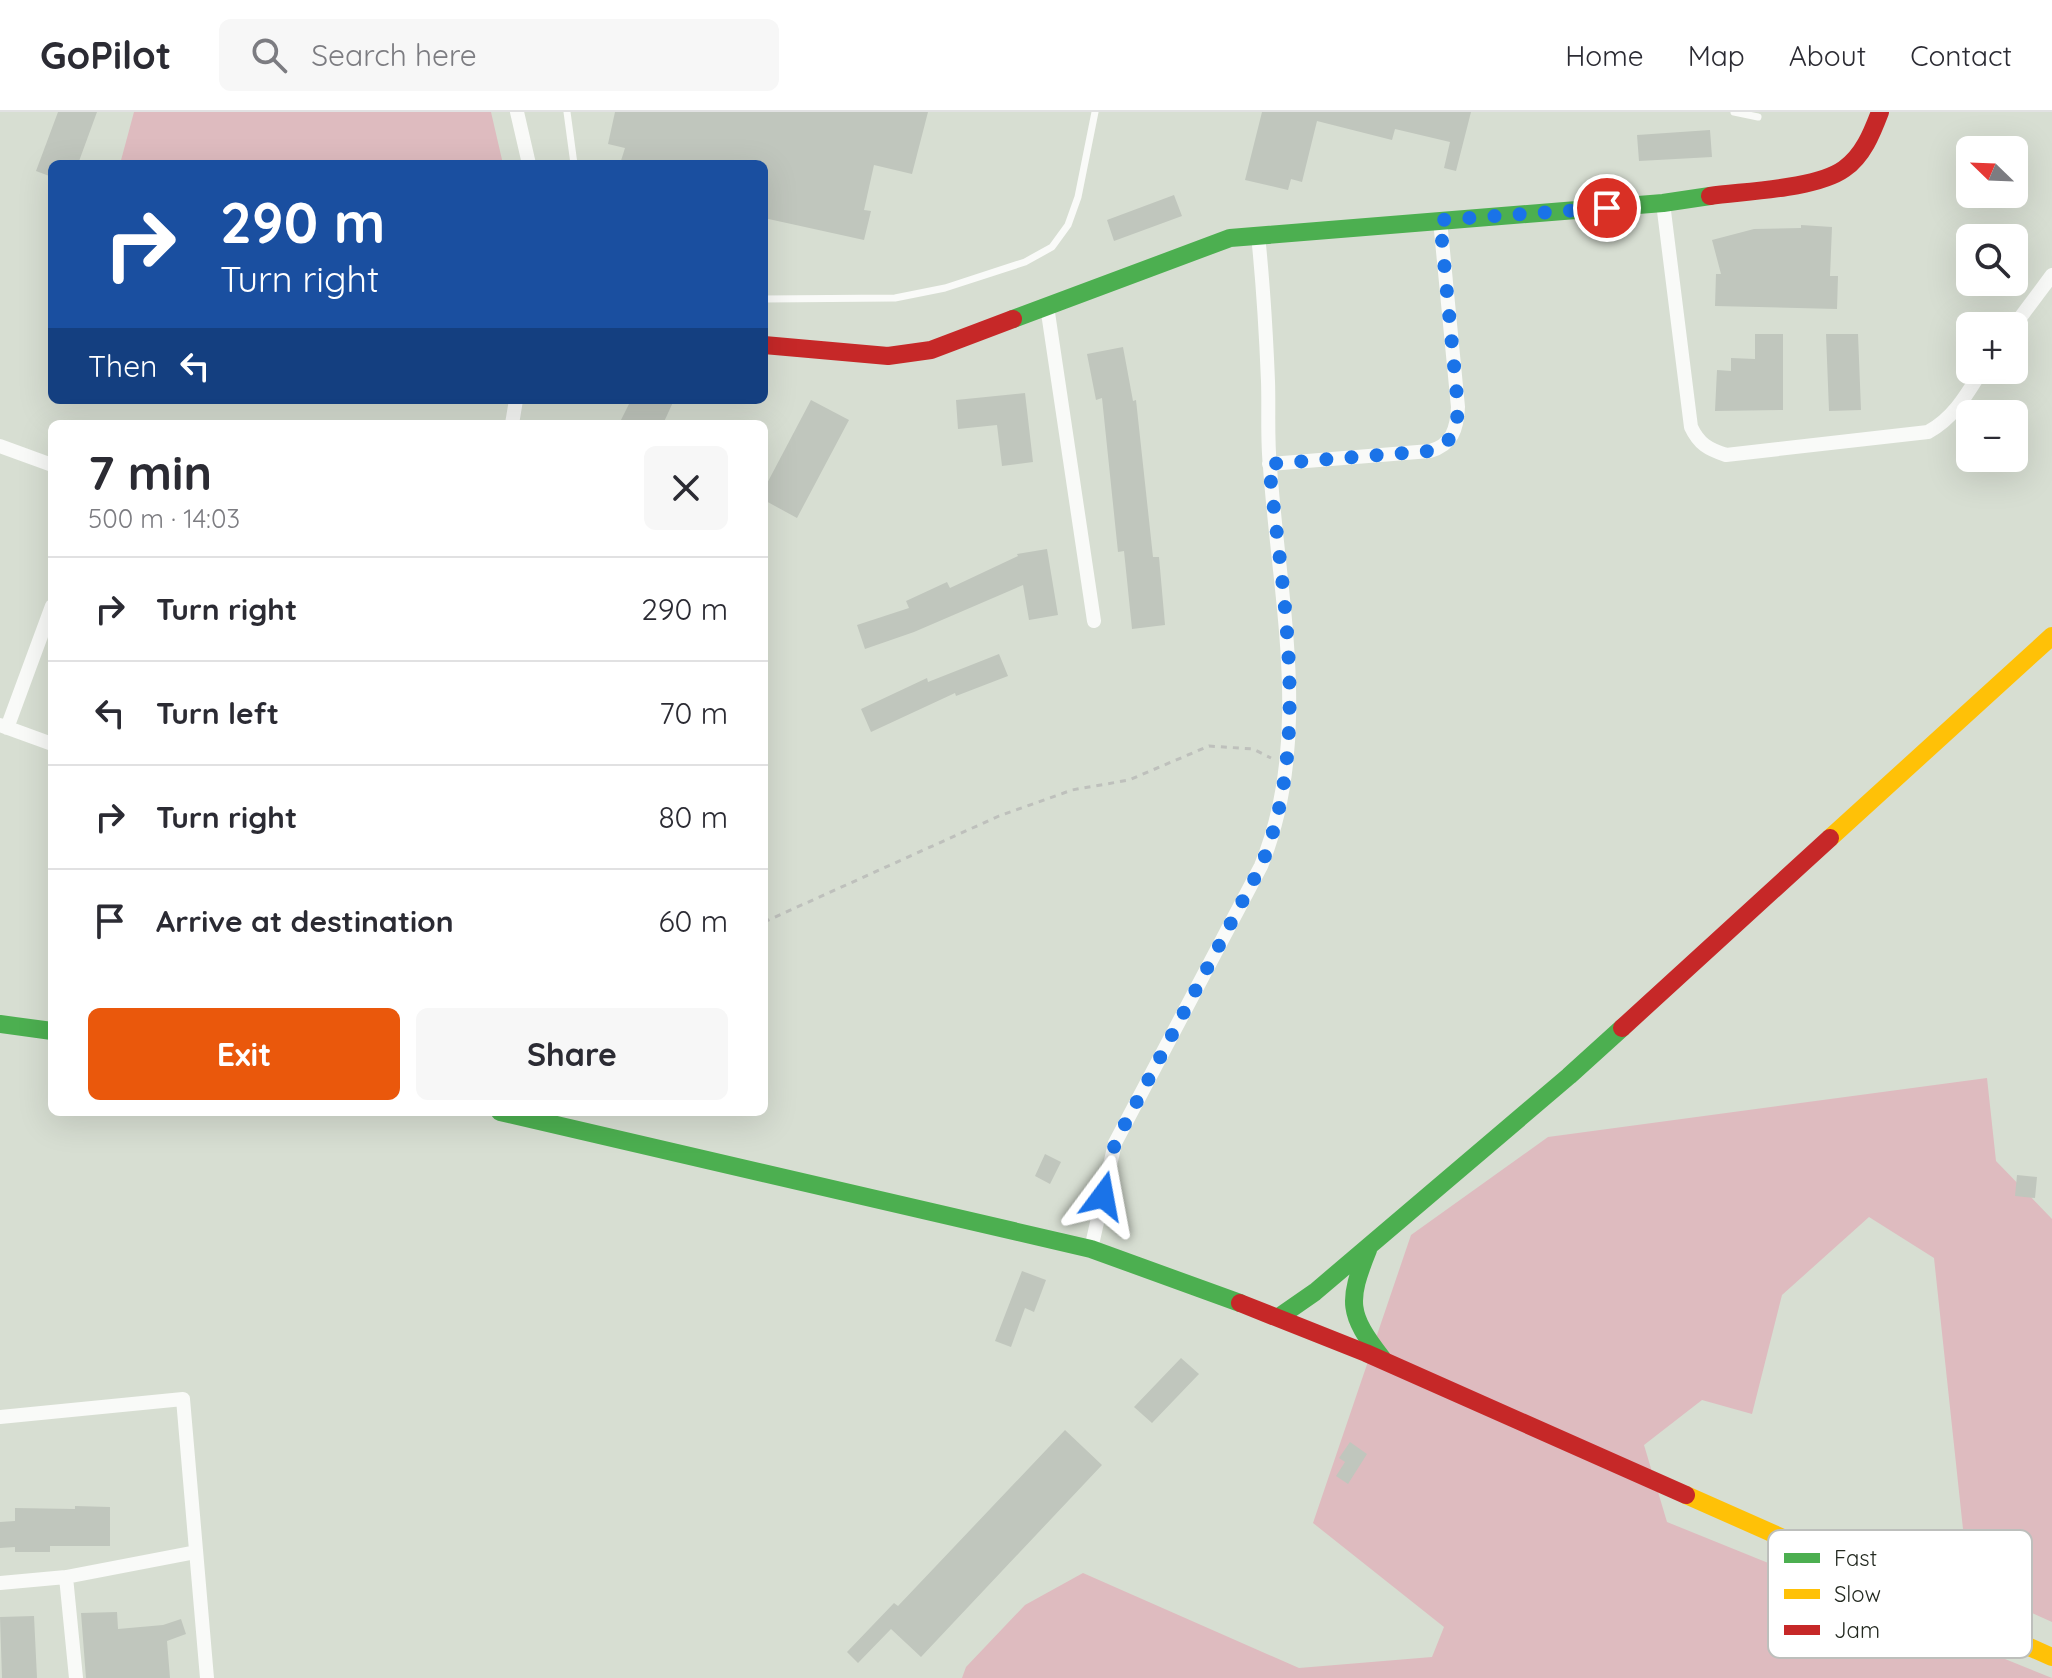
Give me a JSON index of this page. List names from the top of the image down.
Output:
{
  "legend": ["Fast", "Slow", "Jam"],
  "north": "top left",
  "page": {
    "header": "GoPilot",
    "search": "Search here",
    "nav": [
      "Home",
      "Map",
      "About",
      "Contact"
    ],
    "map_buttons": ["+", "−"],
    "turn": ["290 m", "Turn right"],
    "then": "Then",
    "heading": ["7 min", "500 m · 14:03"],
    "list": [
      {
        "name": "Turn right",
        "value": "290 m"
      },
      {
        "name": "Turn left",
        "value": "70 m"
      },
      {
        "name": "Turn right",
        "value": "80 m"
      },
      {
        "name": "Arrive at destination",
        "value": "60 m"
      }
    ],
    "buttons": ["Exit", "Share"]
  }
}
